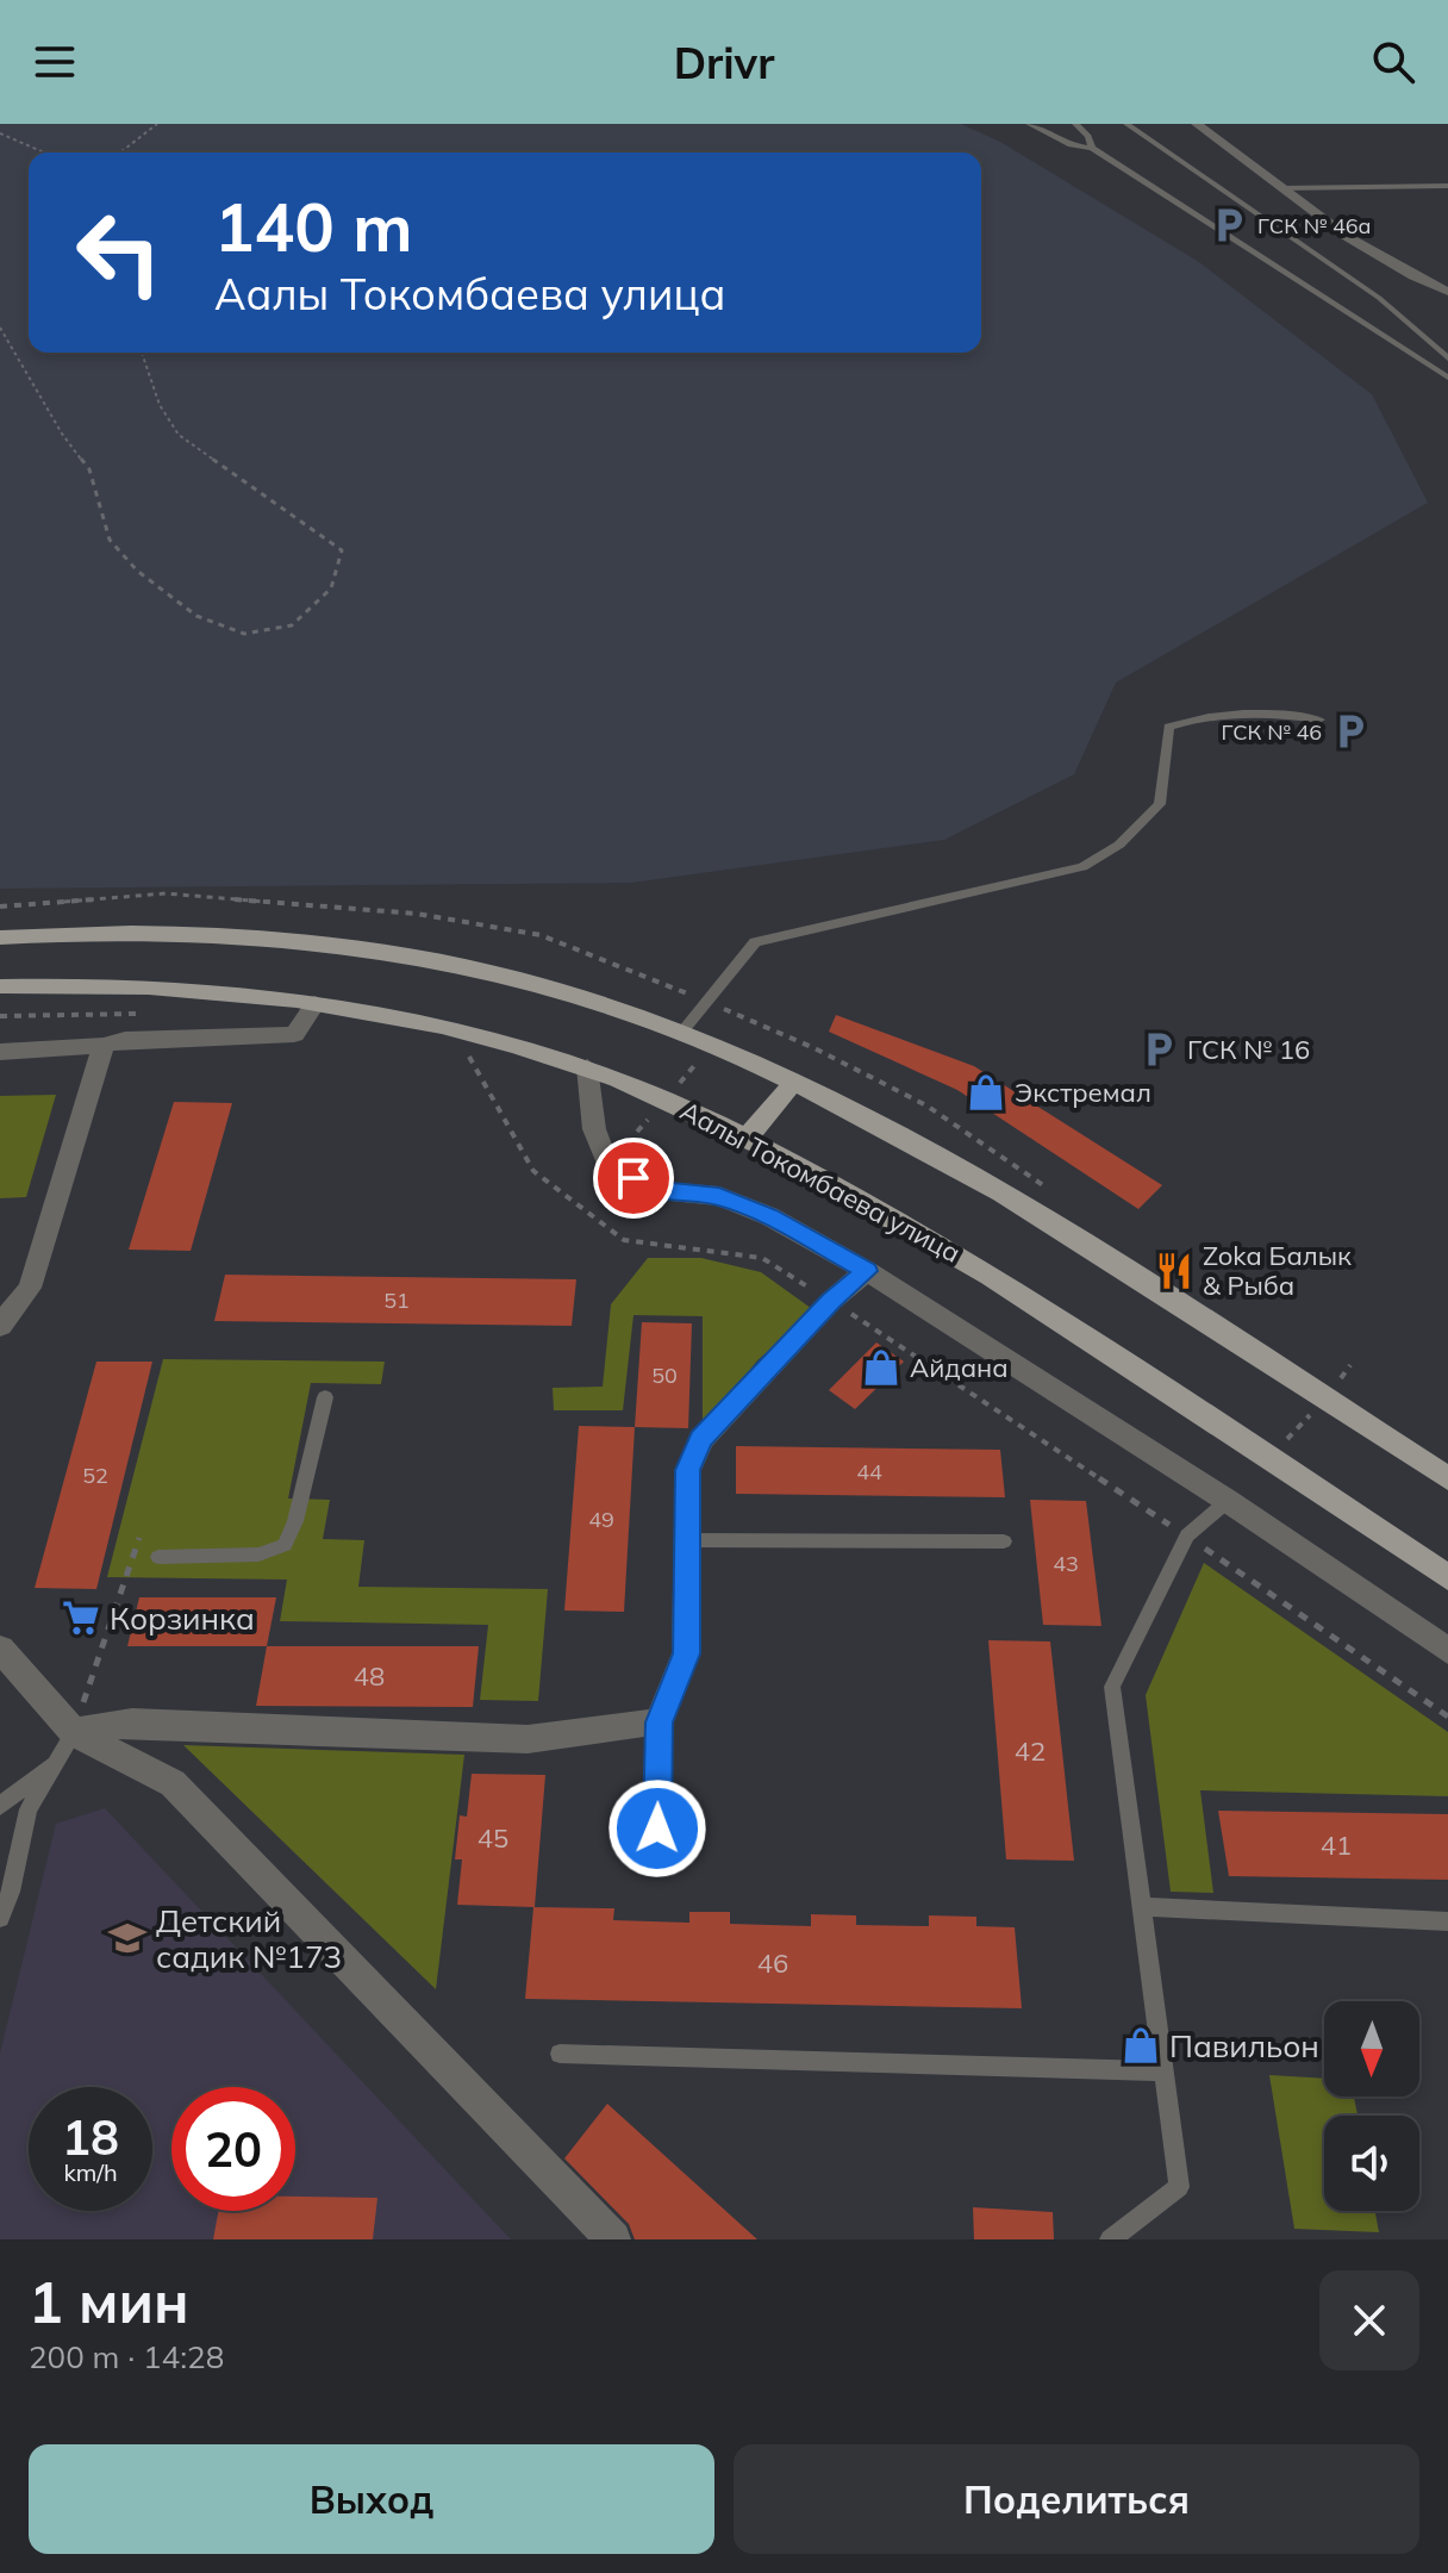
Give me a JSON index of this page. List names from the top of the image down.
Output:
{
  "streets": {
    "main road": ["Аалы Токомбаева улица"]
  },
  "places": {
    "parking": ["ГСК № 46а", "ГСК № 46", "ГСК № 16"],
    "shop": ["Экстремал", "Айдана", "Павильон"],
    "restaurant": ["Zoka Балык & Рыба"],
    "supermarket": ["Корзинка"],
    "school or university": ["Детский садик №173"]
  },
  "house_numbers": [
    "51",
    "50",
    "44",
    "52",
    "49",
    "43",
    "48",
    "42",
    "45",
    "41",
    "46"
  ],
  "north": "bottom",
  "page": {
    "header": "Drivr",
    "turn": ["140 m", "Аалы Токомбаева улица"],
    "speed": "18 km/h",
    "limit": "20",
    "heading": ["1 мин", "200 m · 14:28"],
    "buttons": ["Выход", "Поделиться"]
  }
}
